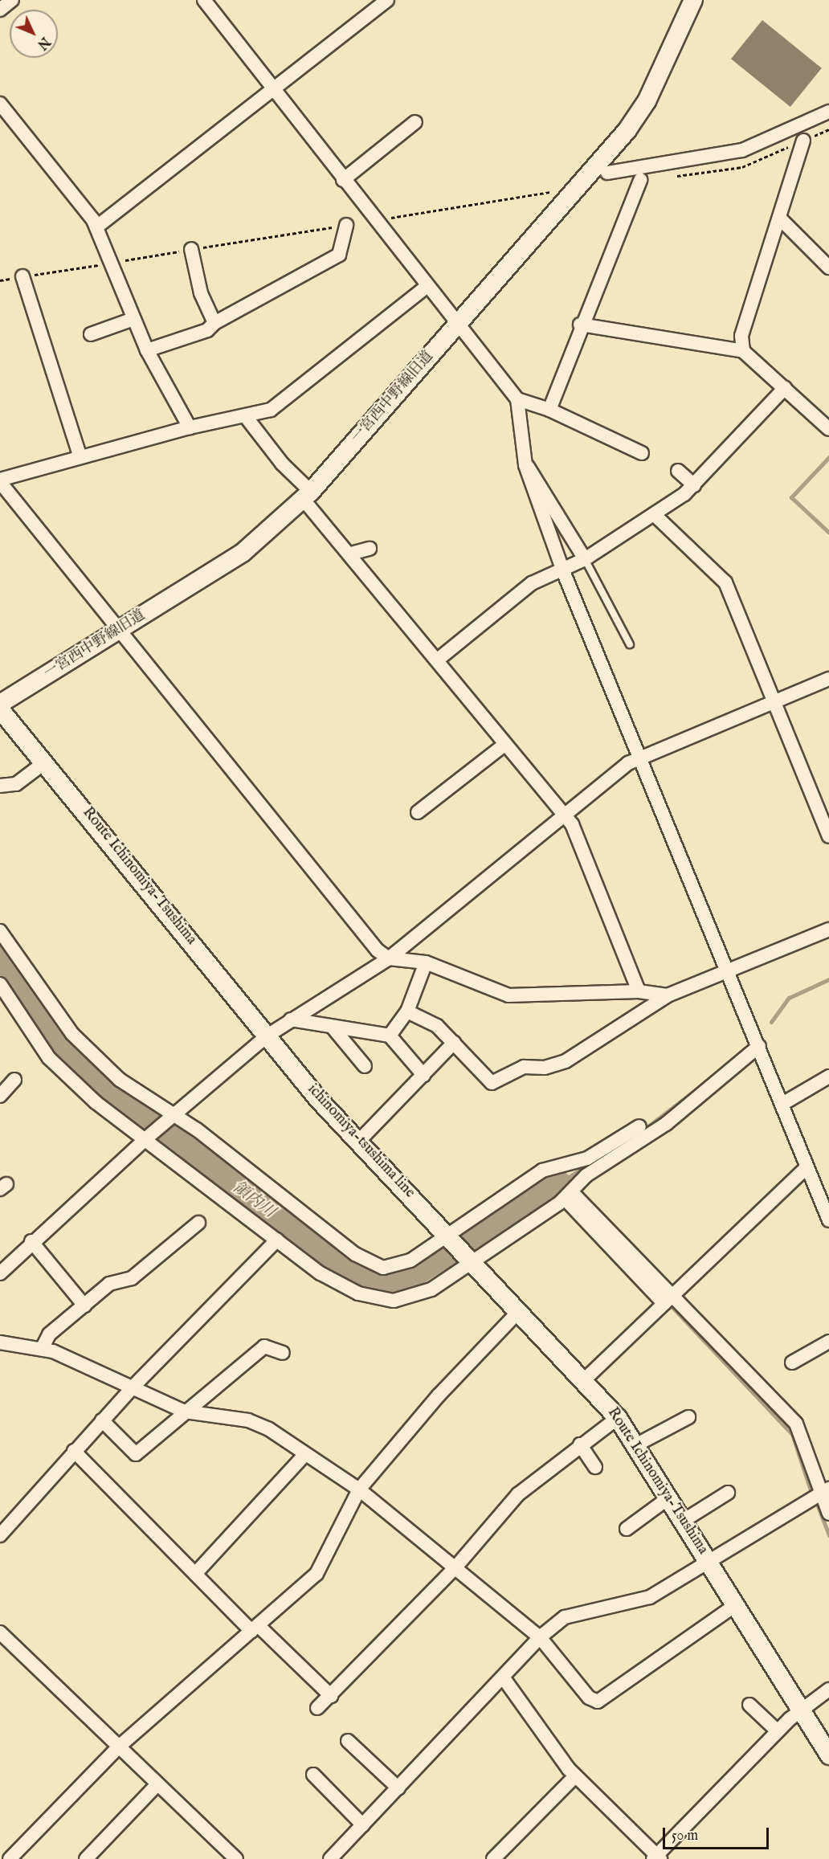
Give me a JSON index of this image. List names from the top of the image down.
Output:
{
  "streets": {
    "main road": ["一宮西中野線旧道", "Route Ichinomiya-Tsushima", "ichinomiya-tsushima line"]
  },
  "crossings": [
    ["Route Ichinomiya-Tsushima", "ichinomiya-tsushima line"]
  ],
  "water": ["領内川"],
  "scale_bar": "50 m",
  "north": "bottom right"
}
